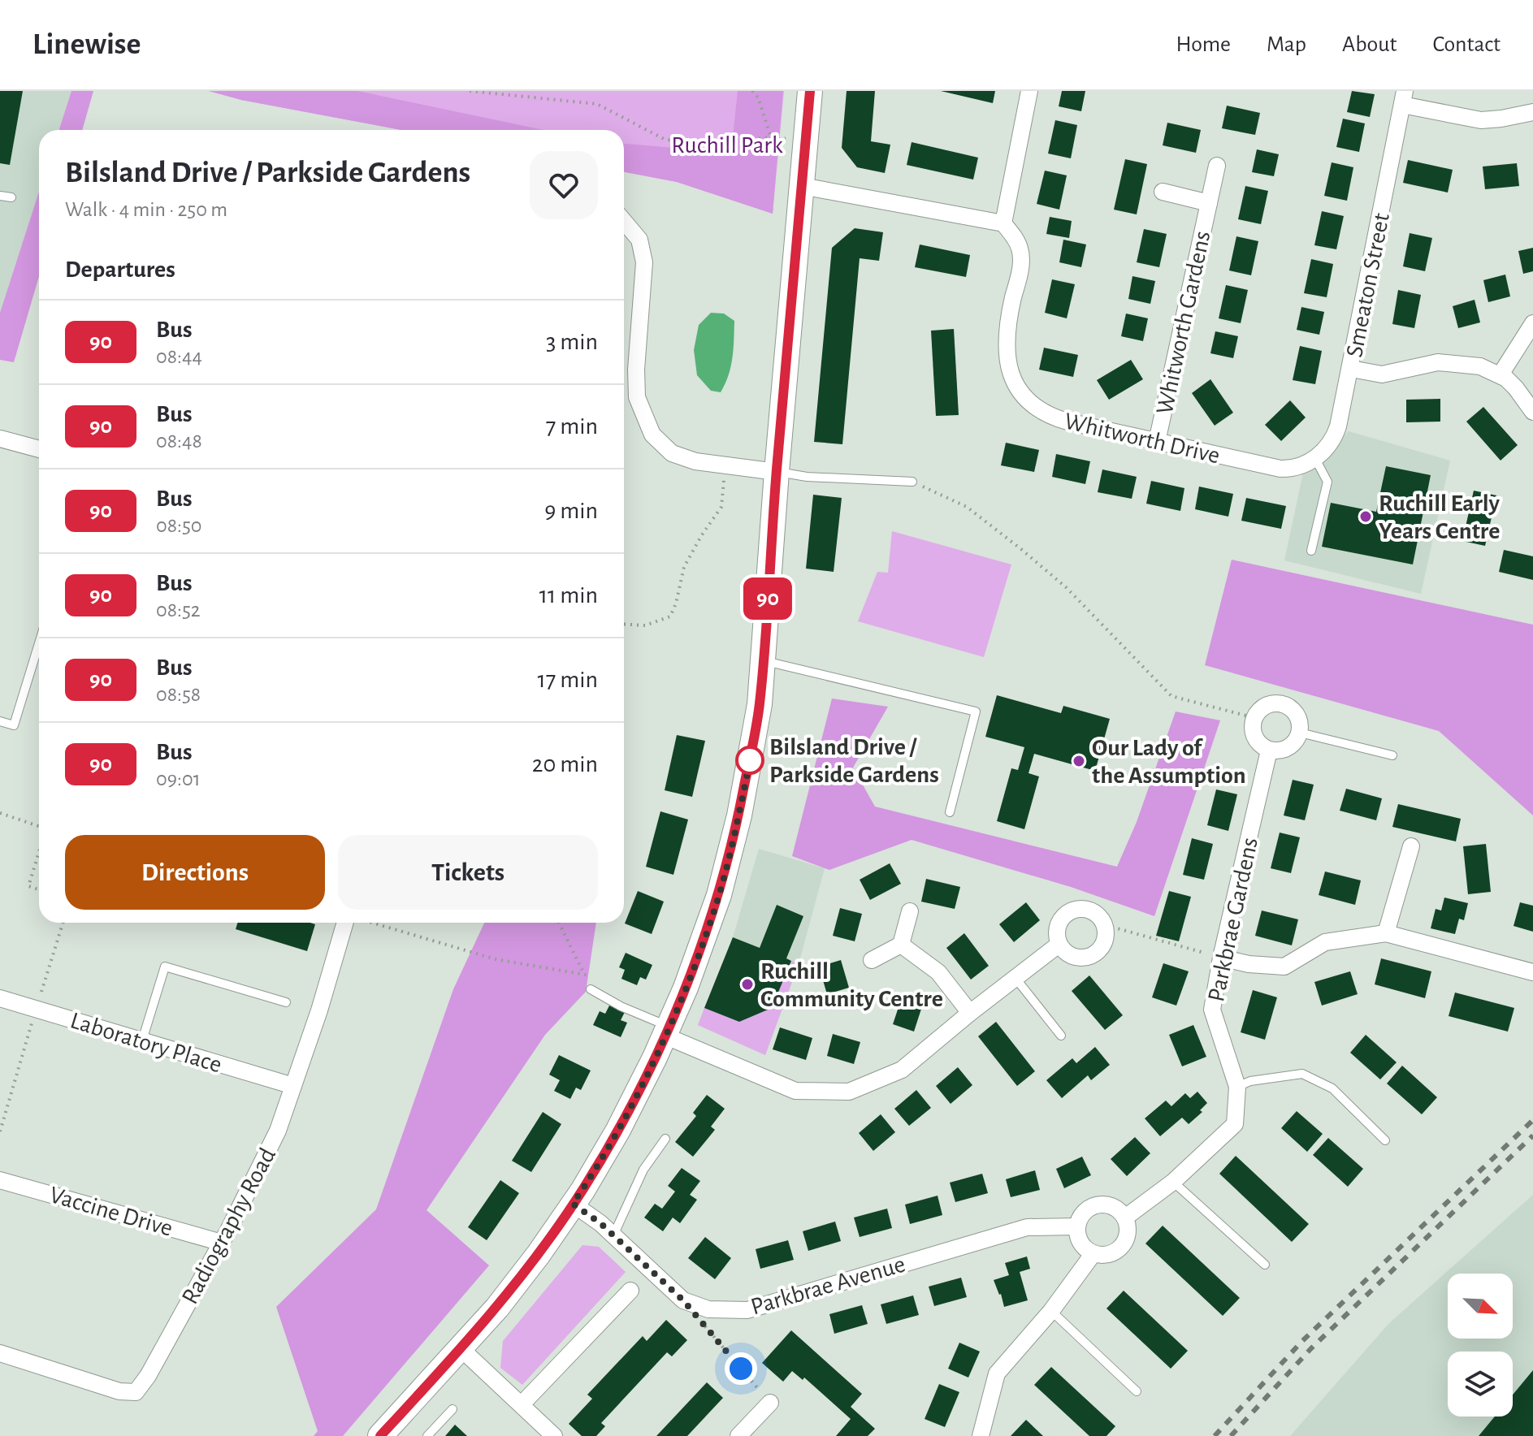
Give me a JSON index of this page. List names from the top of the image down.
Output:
{
  "streets": {
    "street": [
      "Smeaton Street",
      "Whitworth Gardens",
      "Whitworth Drive",
      "Parkbrae Gardens",
      "Laboratory Place",
      "Vaccine Drive",
      "Radiography Road",
      "Parkbrae Avenue"
    ]
  },
  "crossings": [
    ["Smeaton Street", "Whitworth Drive"],
    ["Whitworth Gardens", "Whitworth Drive"],
    ["Laboratory Place", "Radiography Road"],
    ["Vaccine Drive", "Radiography Road"]
  ],
  "parks": ["Ruchill Park"],
  "places": [
    "Ruchill Early Years Centre",
    "Bilsland Drive / Parkside Gardens",
    "Our Lady of the Assumption",
    "Ruchill Community Centre"
  ],
  "lines": ["bus line 90"],
  "north": "bottom right",
  "page": {
    "header": "Linewise",
    "nav": [
      "Home",
      "Map",
      "About",
      "Contact"
    ],
    "on_map": "90",
    "heading": [
      ["Bilsland Drive / Parkside Gardens", "Walk · 4 min · 250 m"],
      "Departures"
    ],
    "list": [
      {
        "mark": "90",
        "name": "Bus",
        "note": "08:44",
        "value": "3 min"
      },
      {
        "mark": "90",
        "name": "Bus",
        "note": "08:48",
        "value": "7 min"
      },
      {
        "mark": "90",
        "name": "Bus",
        "note": "08:50",
        "value": "9 min"
      },
      {
        "mark": "90",
        "name": "Bus",
        "note": "08:52",
        "value": "11 min"
      },
      {
        "mark": "90",
        "name": "Bus",
        "note": "08:58",
        "value": "17 min"
      },
      {
        "mark": "90",
        "name": "Bus",
        "note": "09:01",
        "value": "20 min"
      }
    ],
    "buttons": ["Directions", "Tickets"]
  }
}
